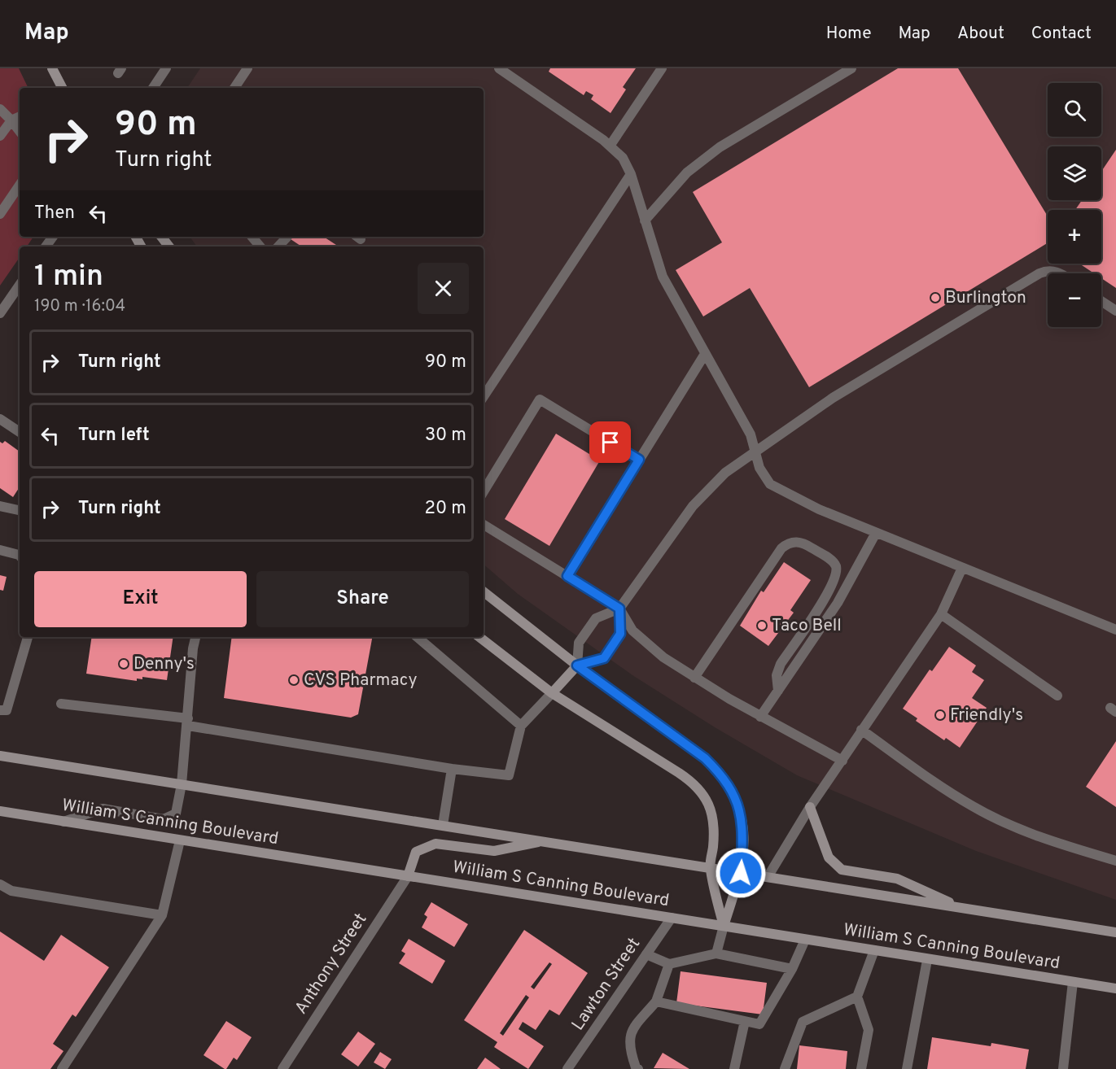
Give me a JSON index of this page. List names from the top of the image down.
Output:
{
  "streets": {
    "main road": ["William S Canning Boulevard"],
    "street": ["Anthony Street", "Lawton Street"]
  },
  "crossings": [
    ["William S Canning Boulevard", "Anthony Street"],
    ["William S Canning Boulevard", "Lawton Street"]
  ],
  "places": [
    "Burlington",
    "Taco Bell",
    "Denny's",
    "CVS Pharmacy",
    "Friendly's"
  ],
  "page": {
    "header": "Map",
    "nav": [
      "Home",
      "Map",
      "About",
      "Contact"
    ],
    "map_buttons": ["+", "−"],
    "turn": ["90 m", "Turn right"],
    "then": "Then",
    "heading": ["1 min", "190 m · 16:04"],
    "list": [
      {
        "name": "Turn right",
        "value": "90 m"
      },
      {
        "name": "Turn left",
        "value": "30 m"
      },
      {
        "name": "Turn right",
        "value": "20 m"
      }
    ],
    "buttons": ["Exit", "Share"]
  }
}
